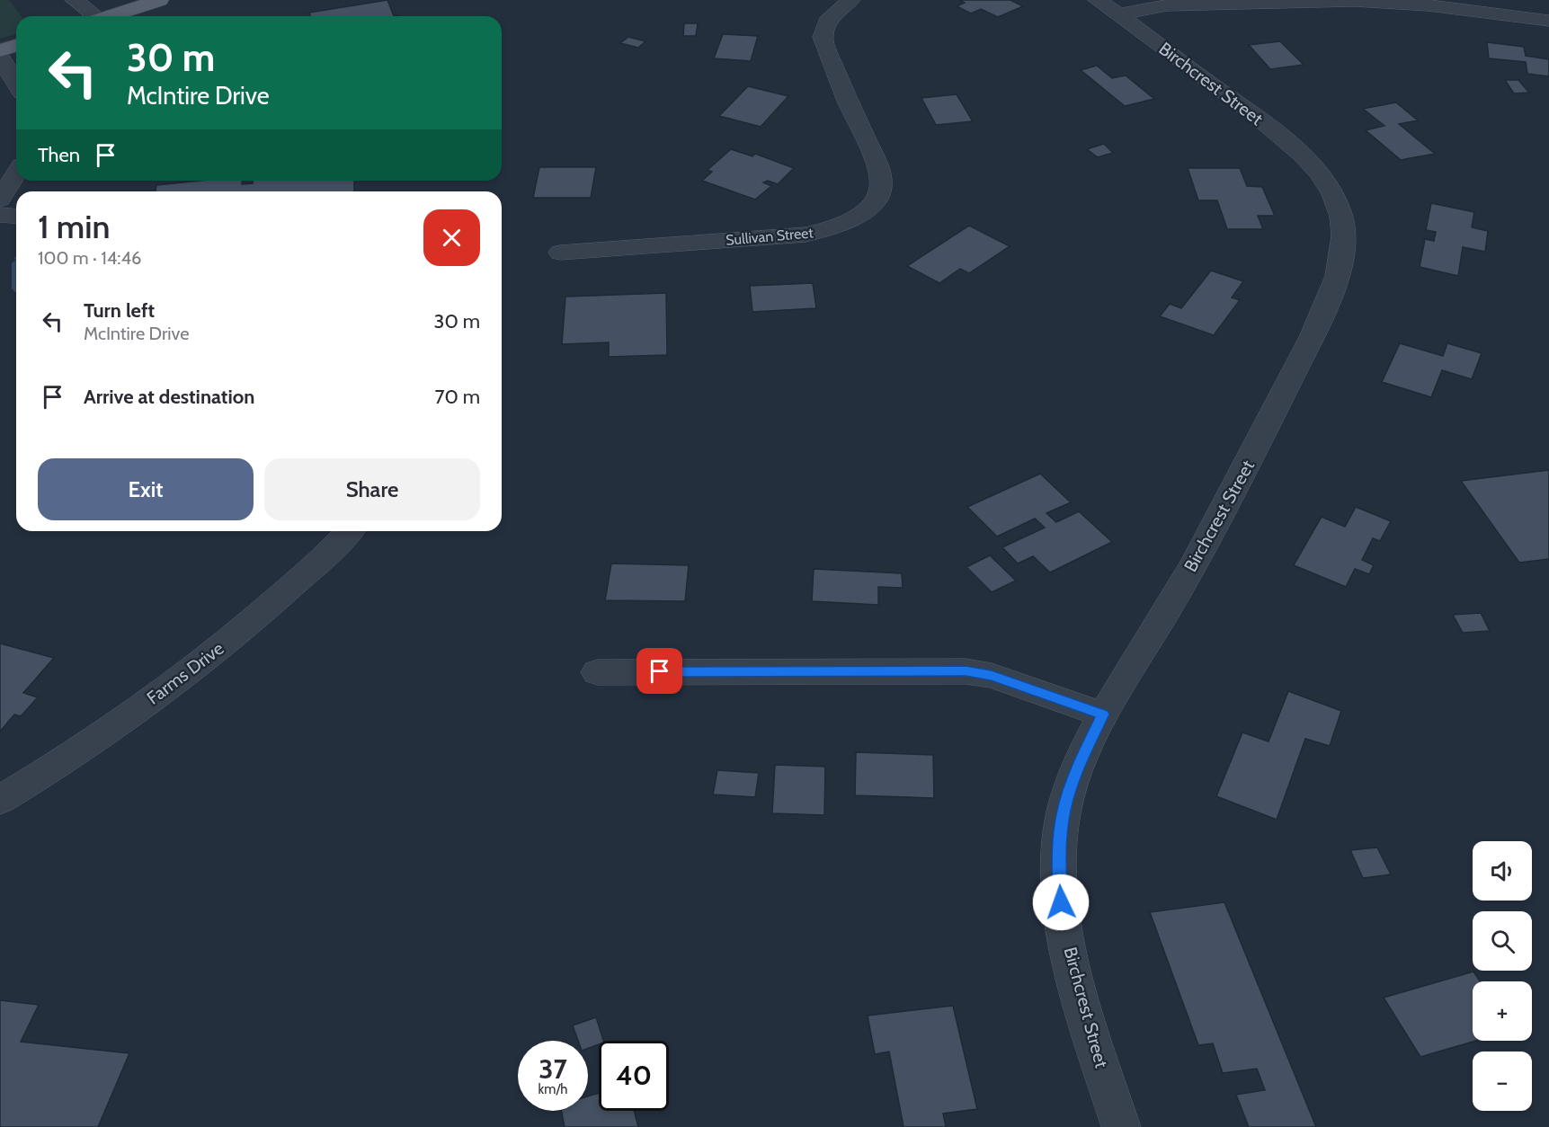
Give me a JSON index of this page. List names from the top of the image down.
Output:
{
  "streets": {
    "street": ["Birchcrest Street", "Sullivan Street", "Farms Drive"]
  },
  "page": {
    "turn": ["30 m", "McIntire Drive"],
    "then": "Then",
    "heading": ["1 min", "100 m · 14:46"],
    "list": [
      {
        "name": "Turn left",
        "note": "McIntire Drive",
        "value": "30 m"
      },
      {
        "name": "Arrive at destination",
        "value": "70 m"
      }
    ],
    "buttons": ["Exit", "Share"],
    "map_buttons": ["+", "−"],
    "speed": "37 km/h",
    "limit": "40"
  }
}
